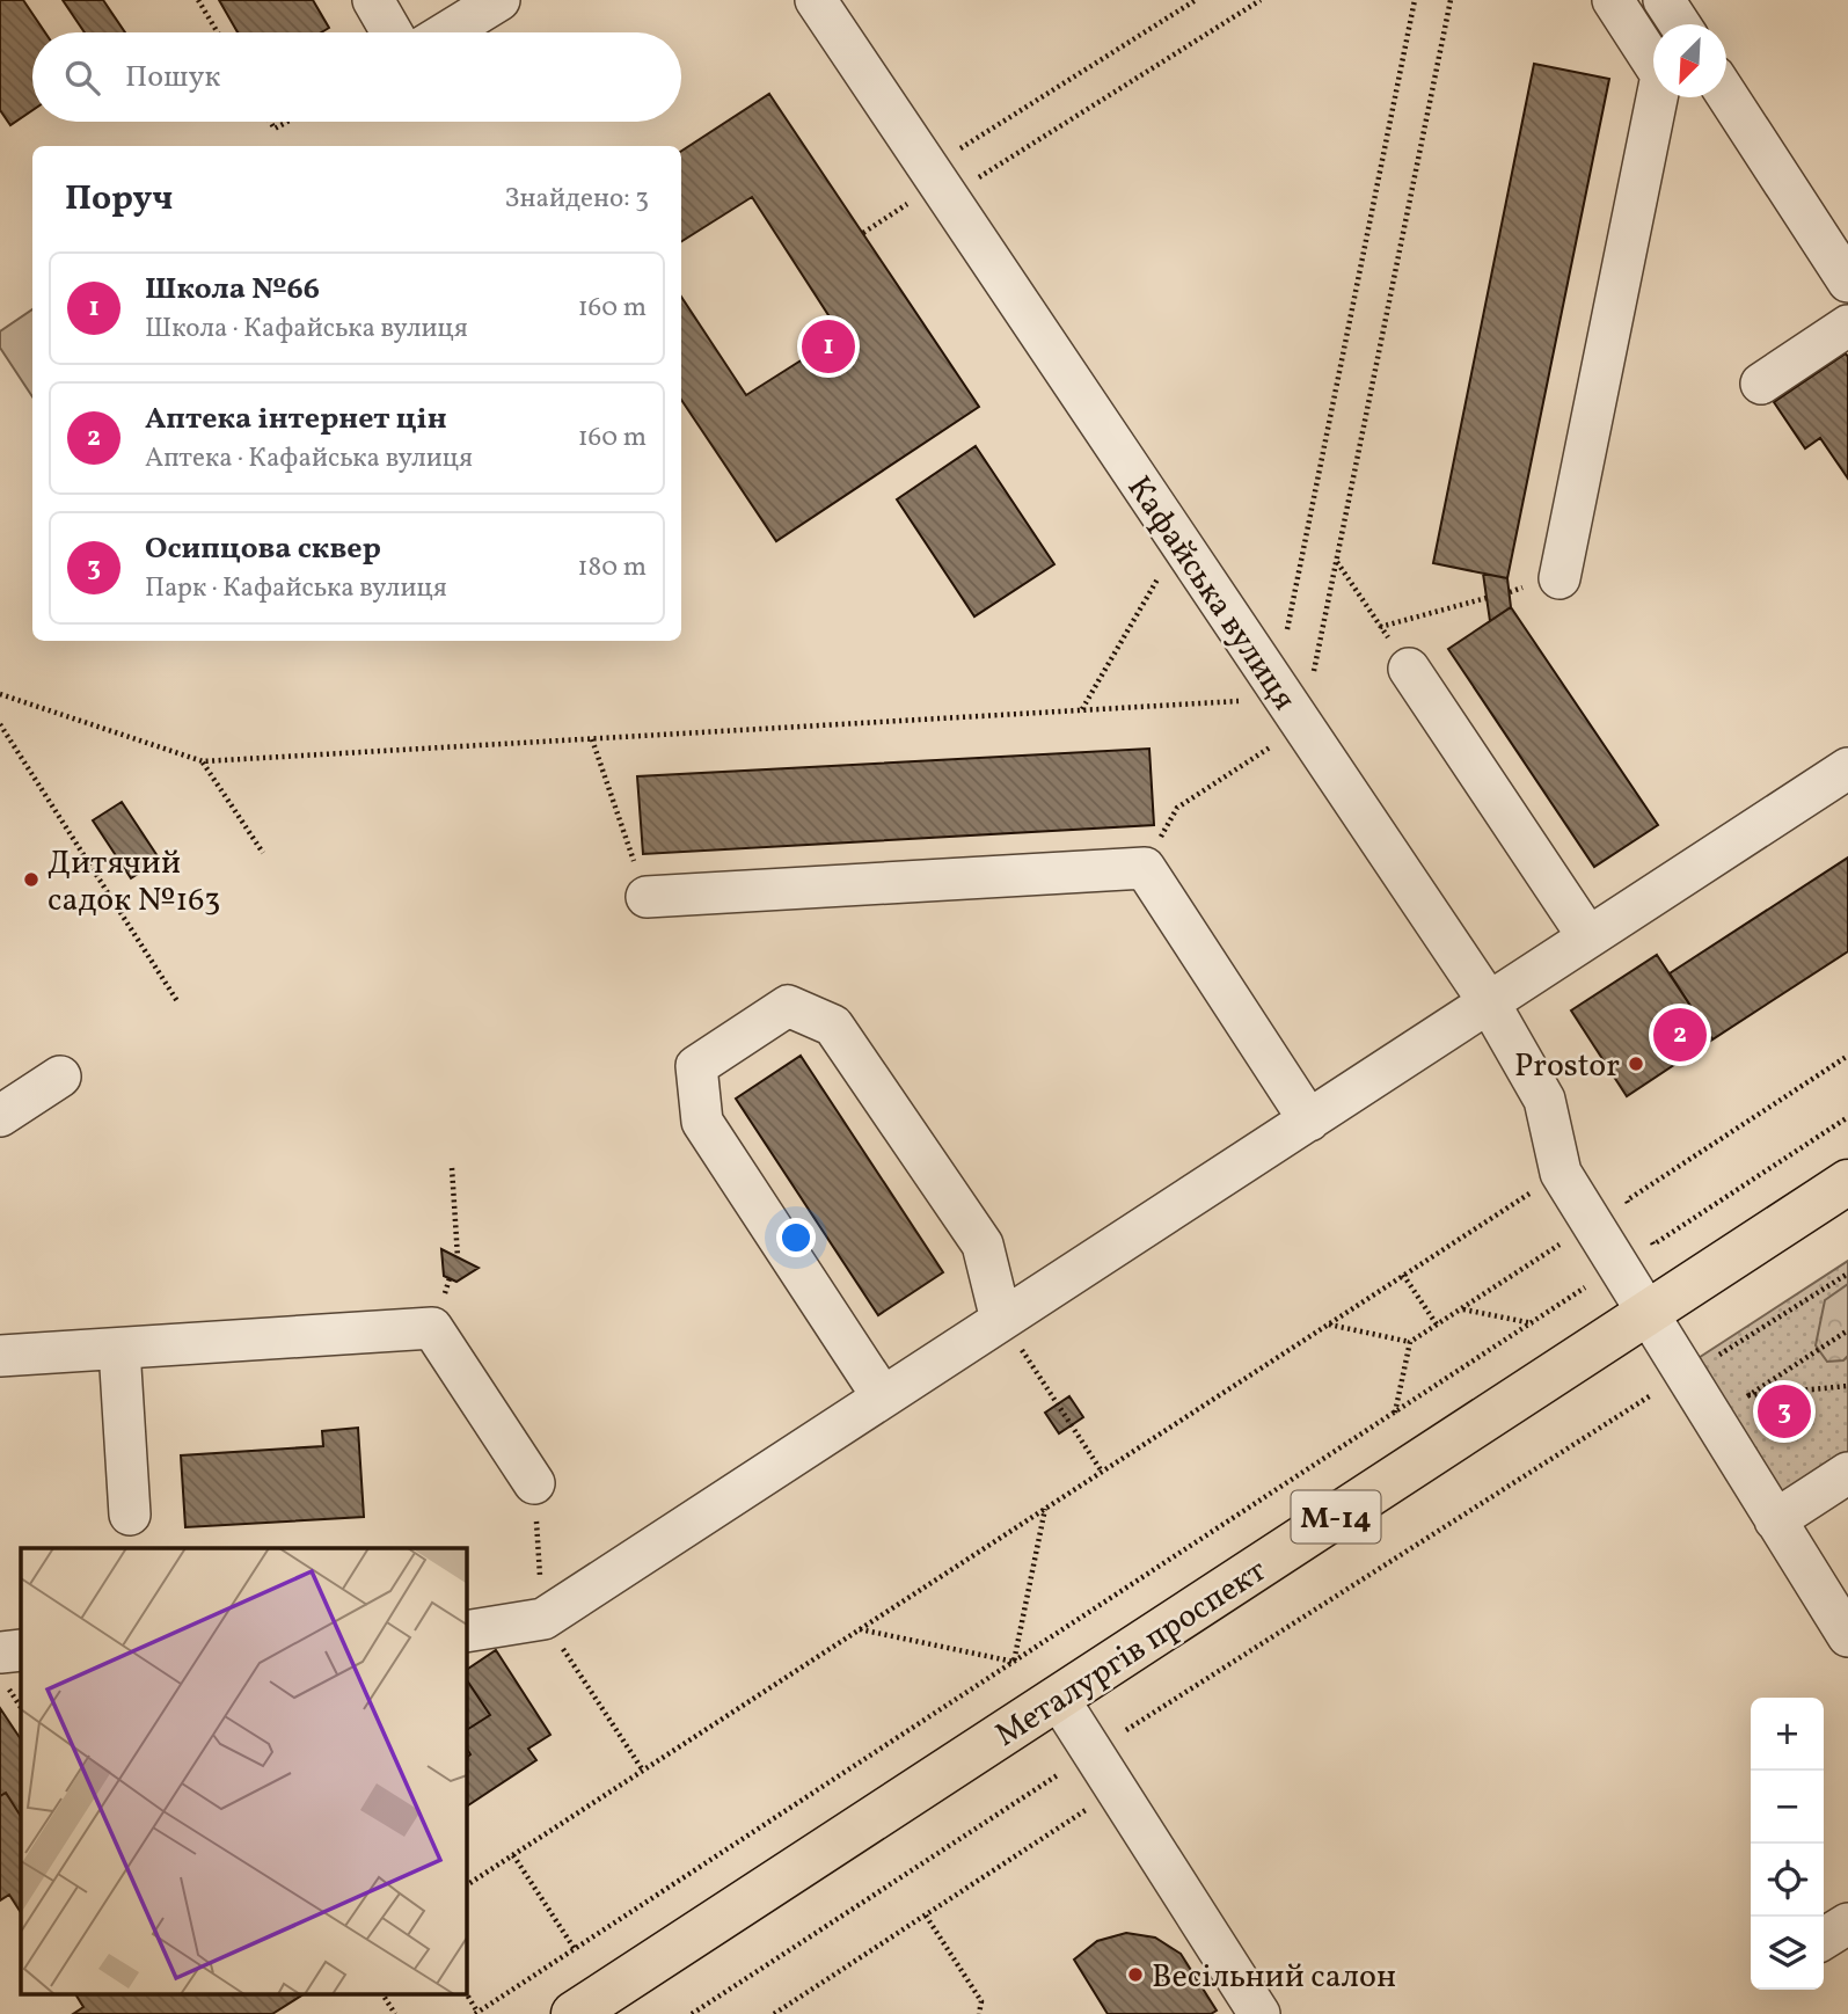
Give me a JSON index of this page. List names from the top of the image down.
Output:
{
  "streets": {
    "highway": ["М-14", "Металургів проспект"],
    "street": ["Кафайська вулиця"]
  },
  "crossings": [
    ["Кафайська вулиця", "Металургів проспект"]
  ],
  "places": ["Дитячий садок №163", "Prostor", "Весільний салон"],
  "north": "bottom left",
  "page": {
    "search": "Пошук",
    "heading": ["Поруч", "Знайдено: 3"],
    "list": [
      {
        "mark": "1",
        "name": "Школа №66",
        "note": "Школа · Кафайська вулиця",
        "value": "160 m"
      },
      {
        "mark": "2",
        "name": "Аптека інтернет цін",
        "note": "Аптека · Кафайська вулиця",
        "value": "160 m"
      },
      {
        "mark": "3",
        "name": "Осипцова сквер",
        "note": "Парк · Кафайська вулиця",
        "value": "180 m"
      }
    ],
    "pins": ["1", "2", "3"],
    "map_buttons": ["+", "−"]
  }
}
